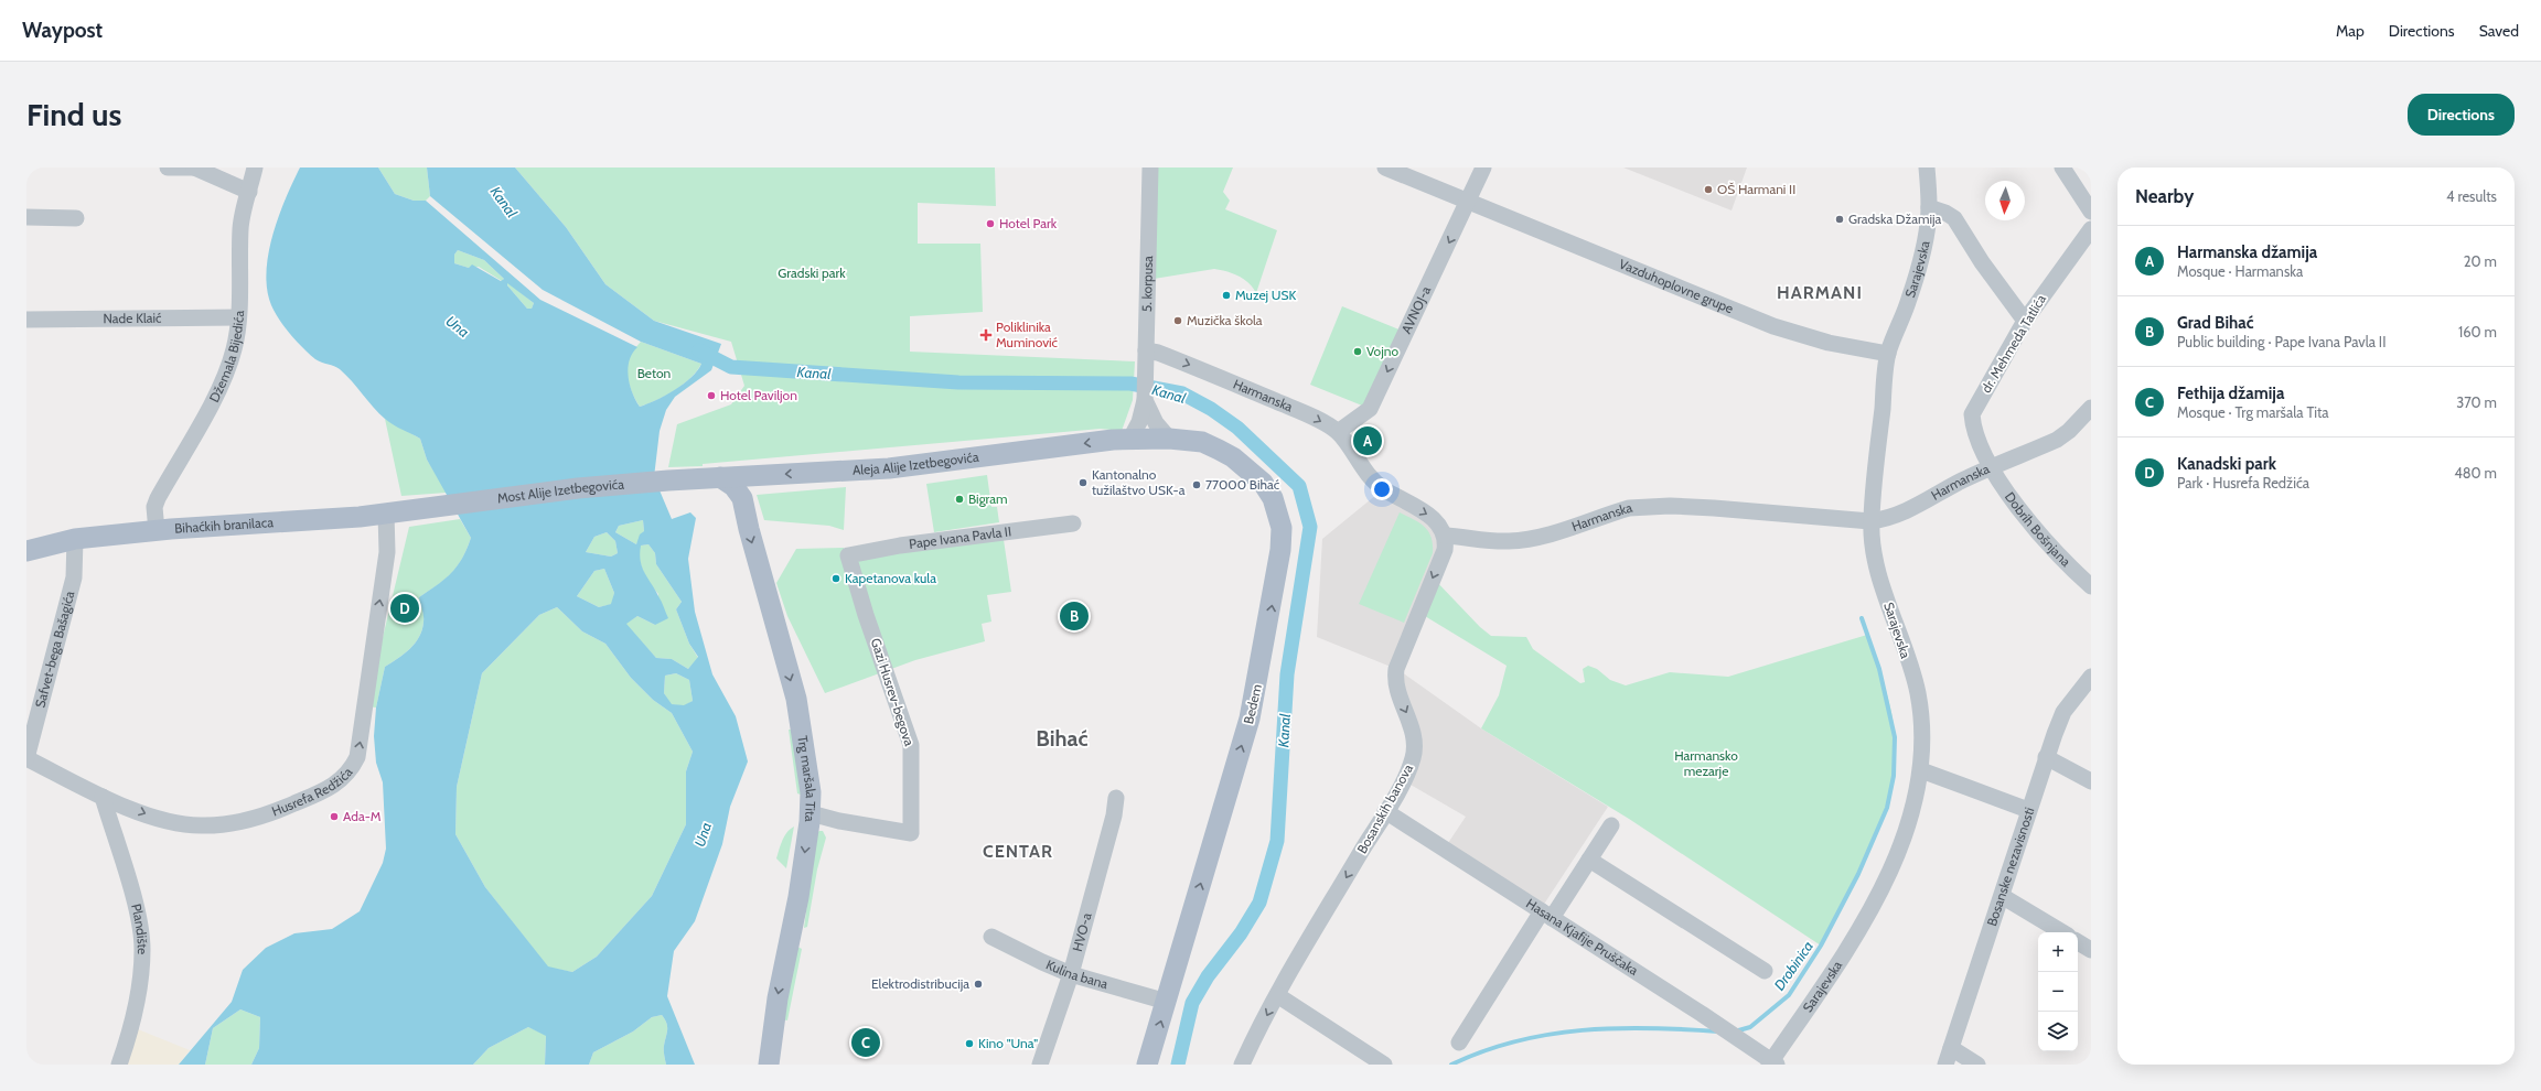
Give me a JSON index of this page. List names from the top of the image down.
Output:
{
  "streets": {
    "main road": [
      "Aleja Alije Izetbegovića",
      "Most Alije Izetbegovića",
      "Bihaćkih branilaca",
      "Bedem",
      "Trg maršala Tita"
    ],
    "street": [
      "Sarajevska",
      "5. korpusa",
      "Vazduhoplovne grupe",
      "AVNOJ-a",
      "Nade Klaić",
      "dr. Mehmeda Tatlića",
      "Džemala Bijedića",
      "Harmanska",
      "Dobrih Bošnjana",
      "Pape Ivana Pavla II",
      "Safvet-bega Bašagića",
      "Gazi Husrev-begova",
      "Husrefa Redžića",
      "Bosanskih banova",
      "Bosanske nezavisnosti",
      "Plandište",
      "HVO-a",
      "Hasana Kjafije Pruščaka",
      "Kulina bana"
    ]
  },
  "crossings": [
    ["Sarajevska", "Vazduhoplovne grupe"],
    ["Sarajevska", "Harmanska"],
    ["Sarajevska", "Hasana Kjafije Pruščaka"],
    ["5. korpusa", "Harmanska"],
    ["5. korpusa", "Aleja Alije Izetbegovića"],
    ["5. korpusa", "Bedem"],
    ["Vazduhoplovne grupe", "AVNOJ-a"],
    ["AVNOJ-a", "Harmanska"],
    ["Nade Klaić", "Džemala Bijedića"],
    ["dr. Mehmeda Tatlića", "Harmanska"],
    ["dr. Mehmeda Tatlića", "Dobrih Bošnjana"],
    ["Džemala Bijedića", "Bihaćkih branilaca"],
    ["Harmanska", "Dobrih Bošnjana"],
    ["Harmanska", "Bosanskih banova"],
    ["Aleja Alije Izetbegovića", "Most Alije Izetbegovića"],
    ["Aleja Alije Izetbegovića", "Bedem"],
    ["Most Alije Izetbegovića", "Bihaćkih branilaca"],
    ["Bihaćkih branilaca", "Safvet-bega Bašagića"],
    ["Bihaćkih branilaca", "Husrefa Redžića"],
    ["Pape Ivana Pavla II", "Gazi Husrev-begova"],
    ["Safvet-bega Bašagića", "Husrefa Redžića"],
    ["Gazi Husrev-begova", "Trg maršala Tita"],
    ["Bedem", "Kulina bana"],
    ["Husrefa Redžića", "Plandište"],
    ["Bosanskih banova", "Hasana Kjafije Pruščaka"],
    ["HVO-a", "Kulina bana"]
  ],
  "one_way": [
    "AVNOJ-a",
    "Aleja Alije Izetbegovića",
    "Bedem",
    "Trg maršala Tita",
    "Bosanskih banova"
  ],
  "districts": ["HARMANI", "Bihać", "CENTAR"],
  "water": ["Kanal", "Una", "Drobinica"],
  "parks": ["Gradski park", "Beton", "Harmansko mezarje"],
  "places": {
    "other": [
      "OŠ Harmani II",
      "Gradska Džamija",
      "Hotel Park",
      "Muzej USK",
      "Muzička škola",
      "Vojno",
      "Hotel Paviljon",
      "Kantonalno tužilaštvo USK-a",
      "77000 Bihać",
      "Bigram",
      "Kapetanova kula",
      "Ada-M",
      "Elektrodistribucija",
      "Kino \"Una\""
    ],
    "health": ["Poliklinika Muminović"]
  },
  "north": "bottom",
  "page": {
    "header": "Waypost",
    "nav": ["Map", "Directions", "Saved"],
    "buttons": "Directions",
    "title": "Find us",
    "heading": ["Nearby", "4 results"],
    "list": [
      {
        "mark": "A",
        "name": "Harmanska džamija",
        "note": "Mosque · Harmanska",
        "value": "20 m"
      },
      {
        "mark": "B",
        "name": "Grad Bihać",
        "note": "Public building · Pape Ivana Pavla II",
        "value": "160 m"
      },
      {
        "mark": "C",
        "name": "Fethija džamija",
        "note": "Mosque · Trg maršala Tita",
        "value": "370 m"
      },
      {
        "mark": "D",
        "name": "Kanadski park",
        "note": "Park · Husrefa Redžića",
        "value": "480 m"
      }
    ],
    "pins": [
      "A",
      "D",
      "B",
      "C"
    ],
    "map_buttons": ["+", "−"]
  }
}
